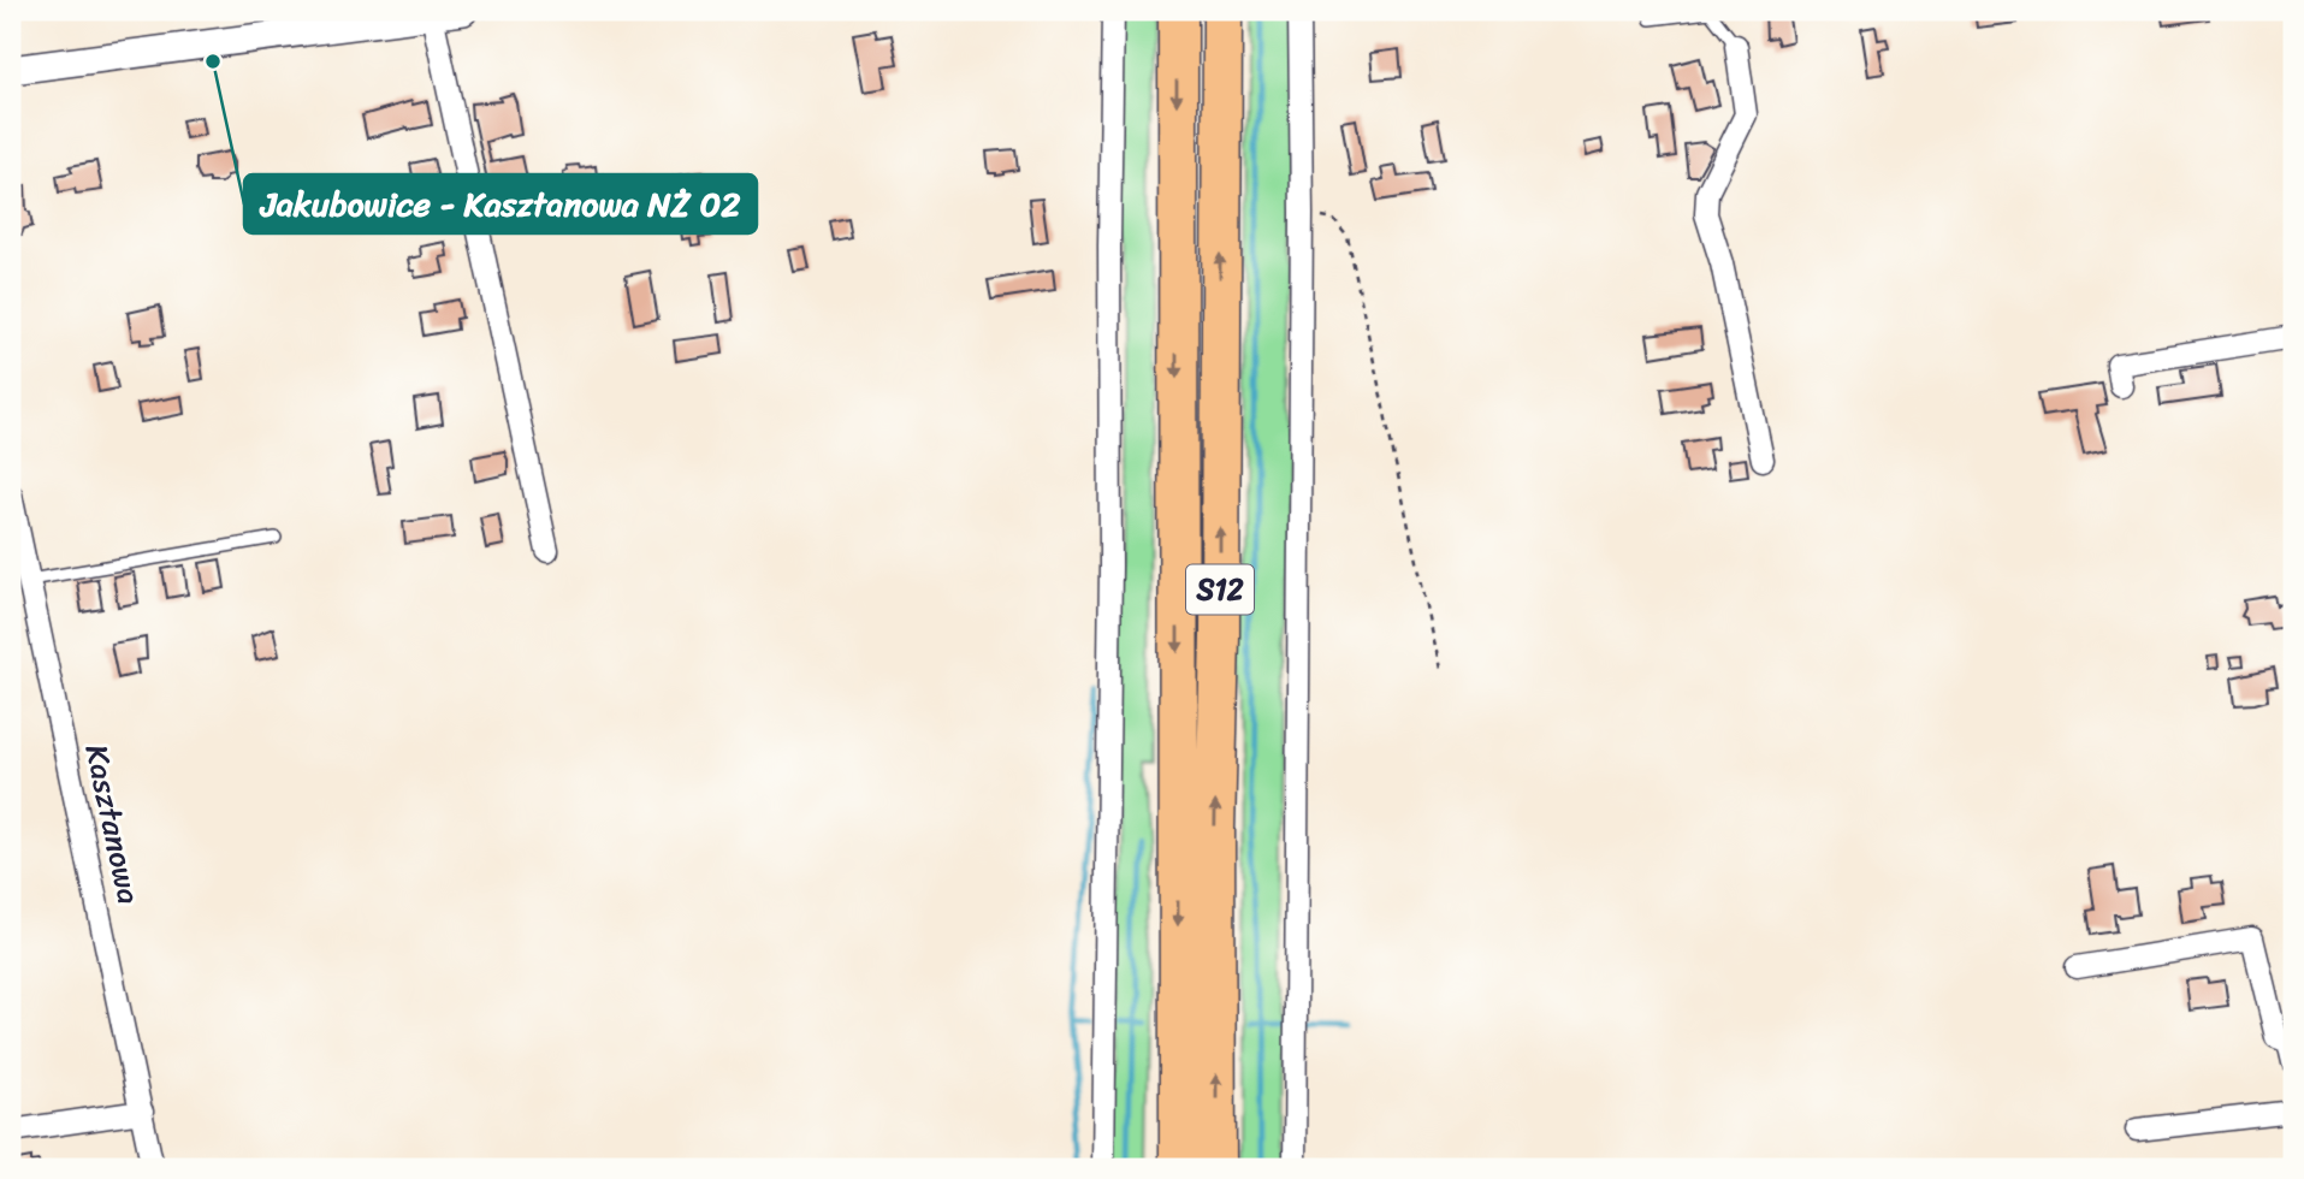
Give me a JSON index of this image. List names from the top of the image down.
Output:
{
  "streets": {
    "highway": ["S12"],
    "street": ["Kasztanowa"]
  },
  "places": ["Jakubowice - Kasztanowa NŻ 02"]
}
